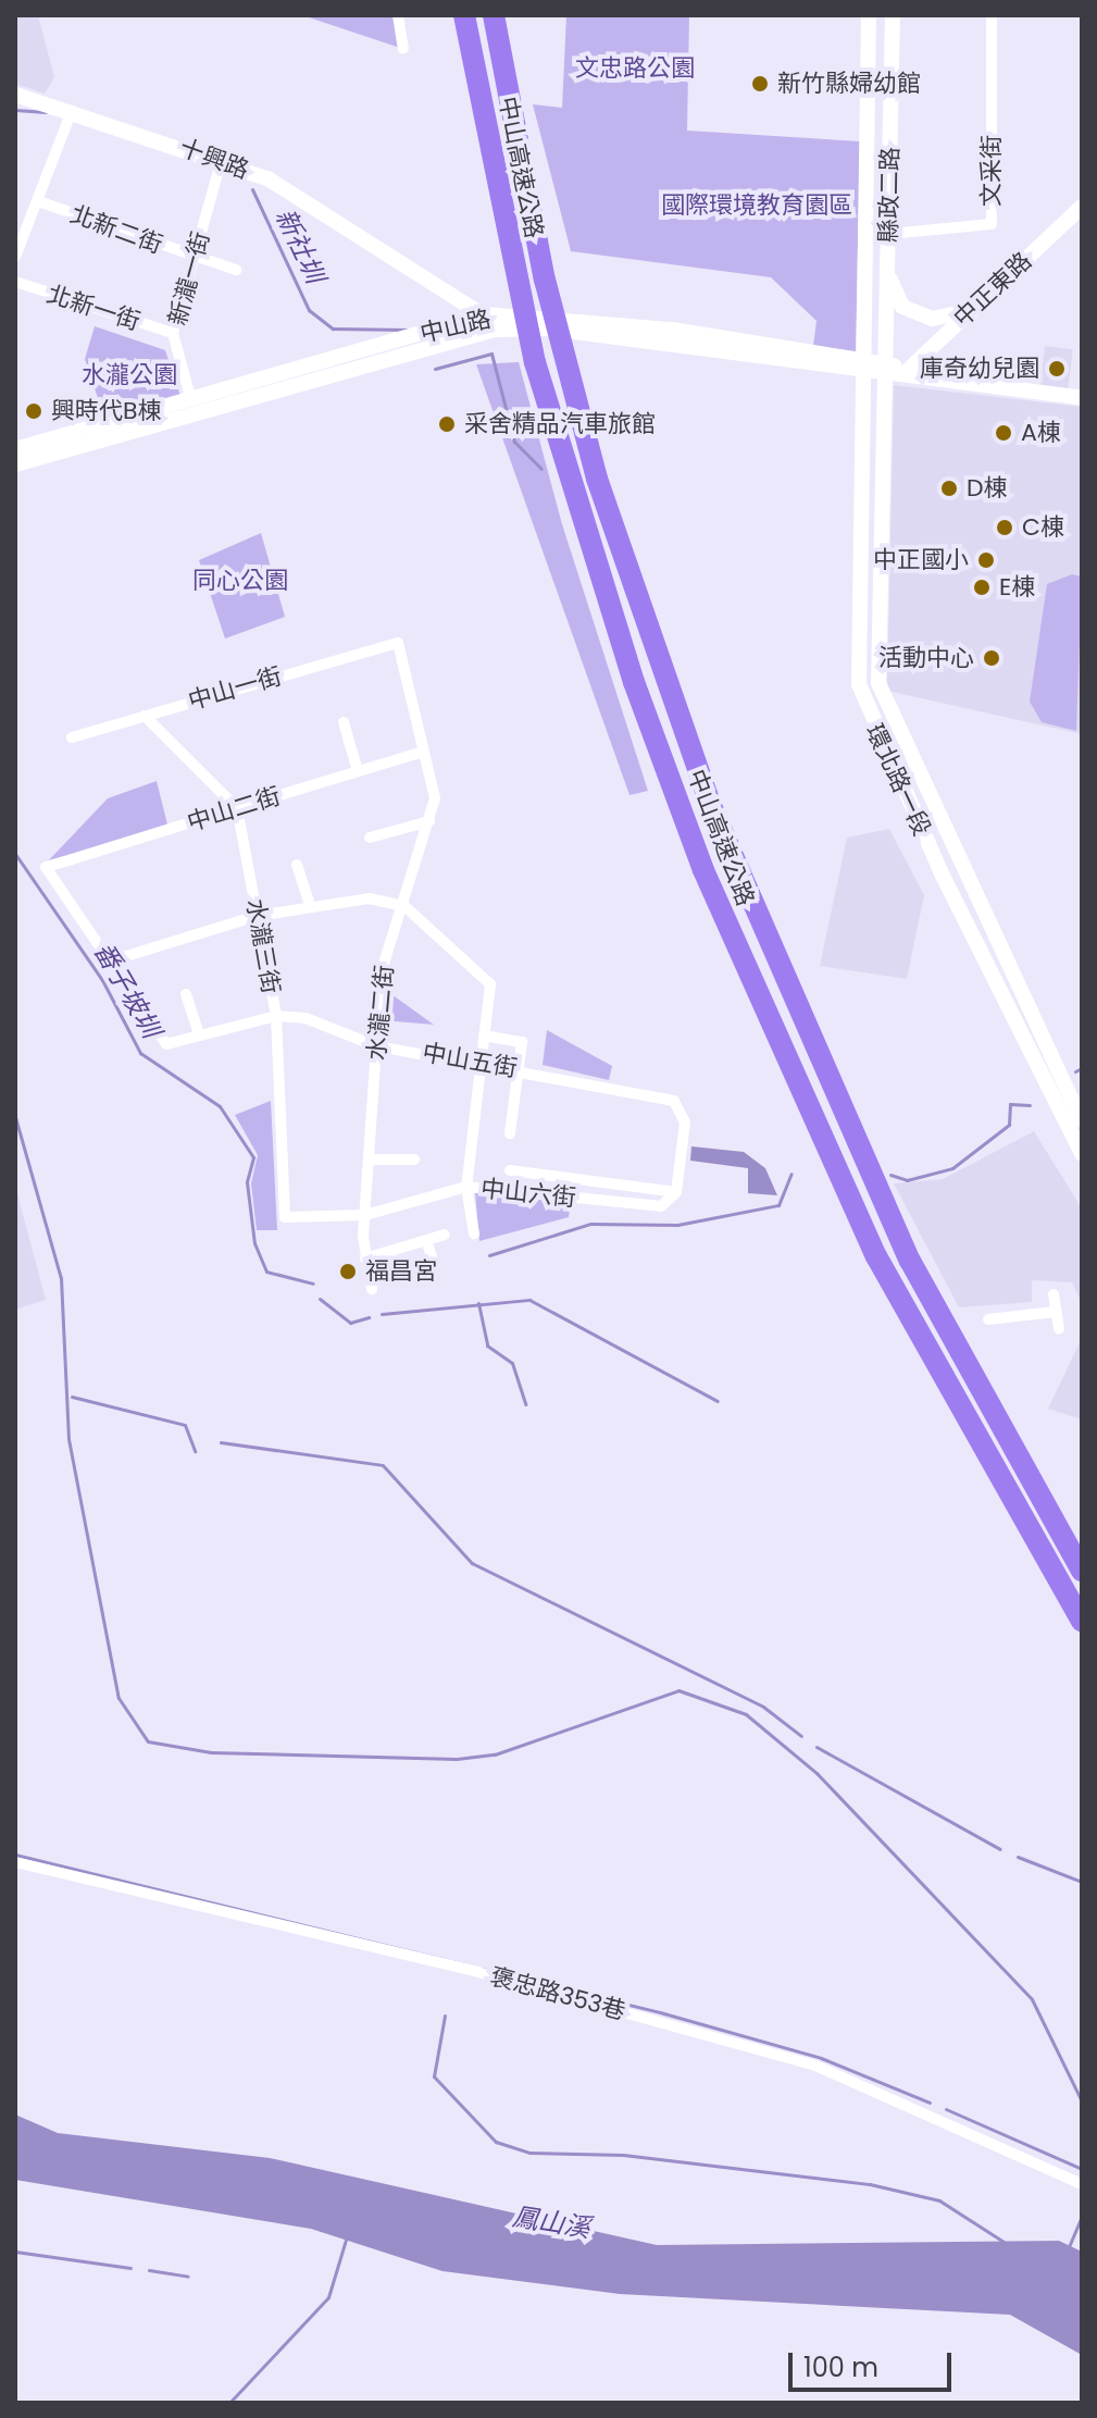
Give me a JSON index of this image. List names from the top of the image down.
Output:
{
  "streets": {
    "highway": ["中山高速公路"],
    "street": [
      "十興路",
      "文采街",
      "縣政二路",
      "北新二街",
      "新瀧一街",
      "中正東路",
      "北新一街",
      "中山路",
      "中山一街",
      "環北路一段",
      "中山二街",
      "水瀧三街",
      "水瀧二街",
      "中山五街",
      "中山六街",
      "褒忠路353巷"
    ]
  },
  "crossings": [
    ["十興路", "新瀧一街"],
    ["十興路", "中山路"],
    ["文采街", "縣政二路"],
    ["縣政二路", "中山路"],
    ["縣政二路", "環北路一段"],
    ["北新二街", "新瀧一街"],
    ["新瀧一街", "北新一街"],
    ["新瀧一街", "中山路"],
    ["中正東路", "中山路"],
    ["中山路", "環北路一段"],
    ["中山一街", "水瀧二街"],
    ["中山二街", "水瀧三街"],
    ["中山二街", "水瀧二街"],
    ["中山二街", "中山五街"],
    ["水瀧三街", "中山五街"],
    ["水瀧三街", "中山六街"],
    ["水瀧二街", "中山五街"],
    ["水瀧二街", "中山六街"],
    ["中山五街", "中山六街"]
  ],
  "water": ["新社圳", "番子坡圳", "鳳山溪"],
  "parks": [
    "文忠路公園",
    "國際環境教育園區",
    "水瀧公園",
    "同心公園"
  ],
  "places": [
    "新竹縣婦幼館",
    "庫奇幼兒園",
    "興時代B棟",
    "采舍精品汽車旅館",
    "A棟",
    "D棟",
    "C棟",
    "中正國小",
    "E棟",
    "活動中心",
    "福昌宮"
  ],
  "scale_bar": "100 m"
}
